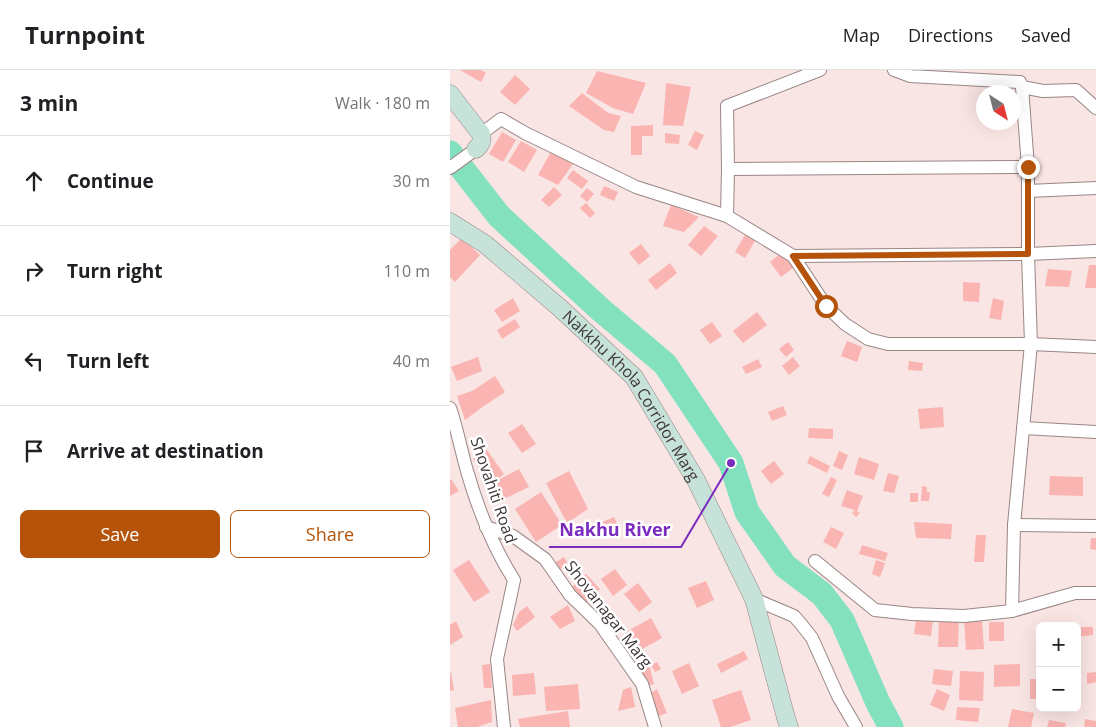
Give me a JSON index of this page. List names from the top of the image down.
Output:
{
  "streets": {
    "street": ["Nakkhu Khola Corridor Marg", "Shovahiti Road", "Shovanagar Marg"]
  },
  "crossings": [
    ["Shovahiti Road", "Shovanagar Marg"]
  ],
  "places": ["Nakhu River"],
  "north": "bottom right",
  "page": {
    "header": "Turnpoint",
    "nav": ["Map", "Directions", "Saved"],
    "heading": ["3 min", "Walk · 180 m"],
    "list": [
      ["Continue", "30 m"],
      ["Turn right", "110 m"],
      ["Turn left", "40 m"],
      "Arrive at destination"
    ],
    "buttons": ["Save", "Share"],
    "map_buttons": ["+", "−"]
  }
}
